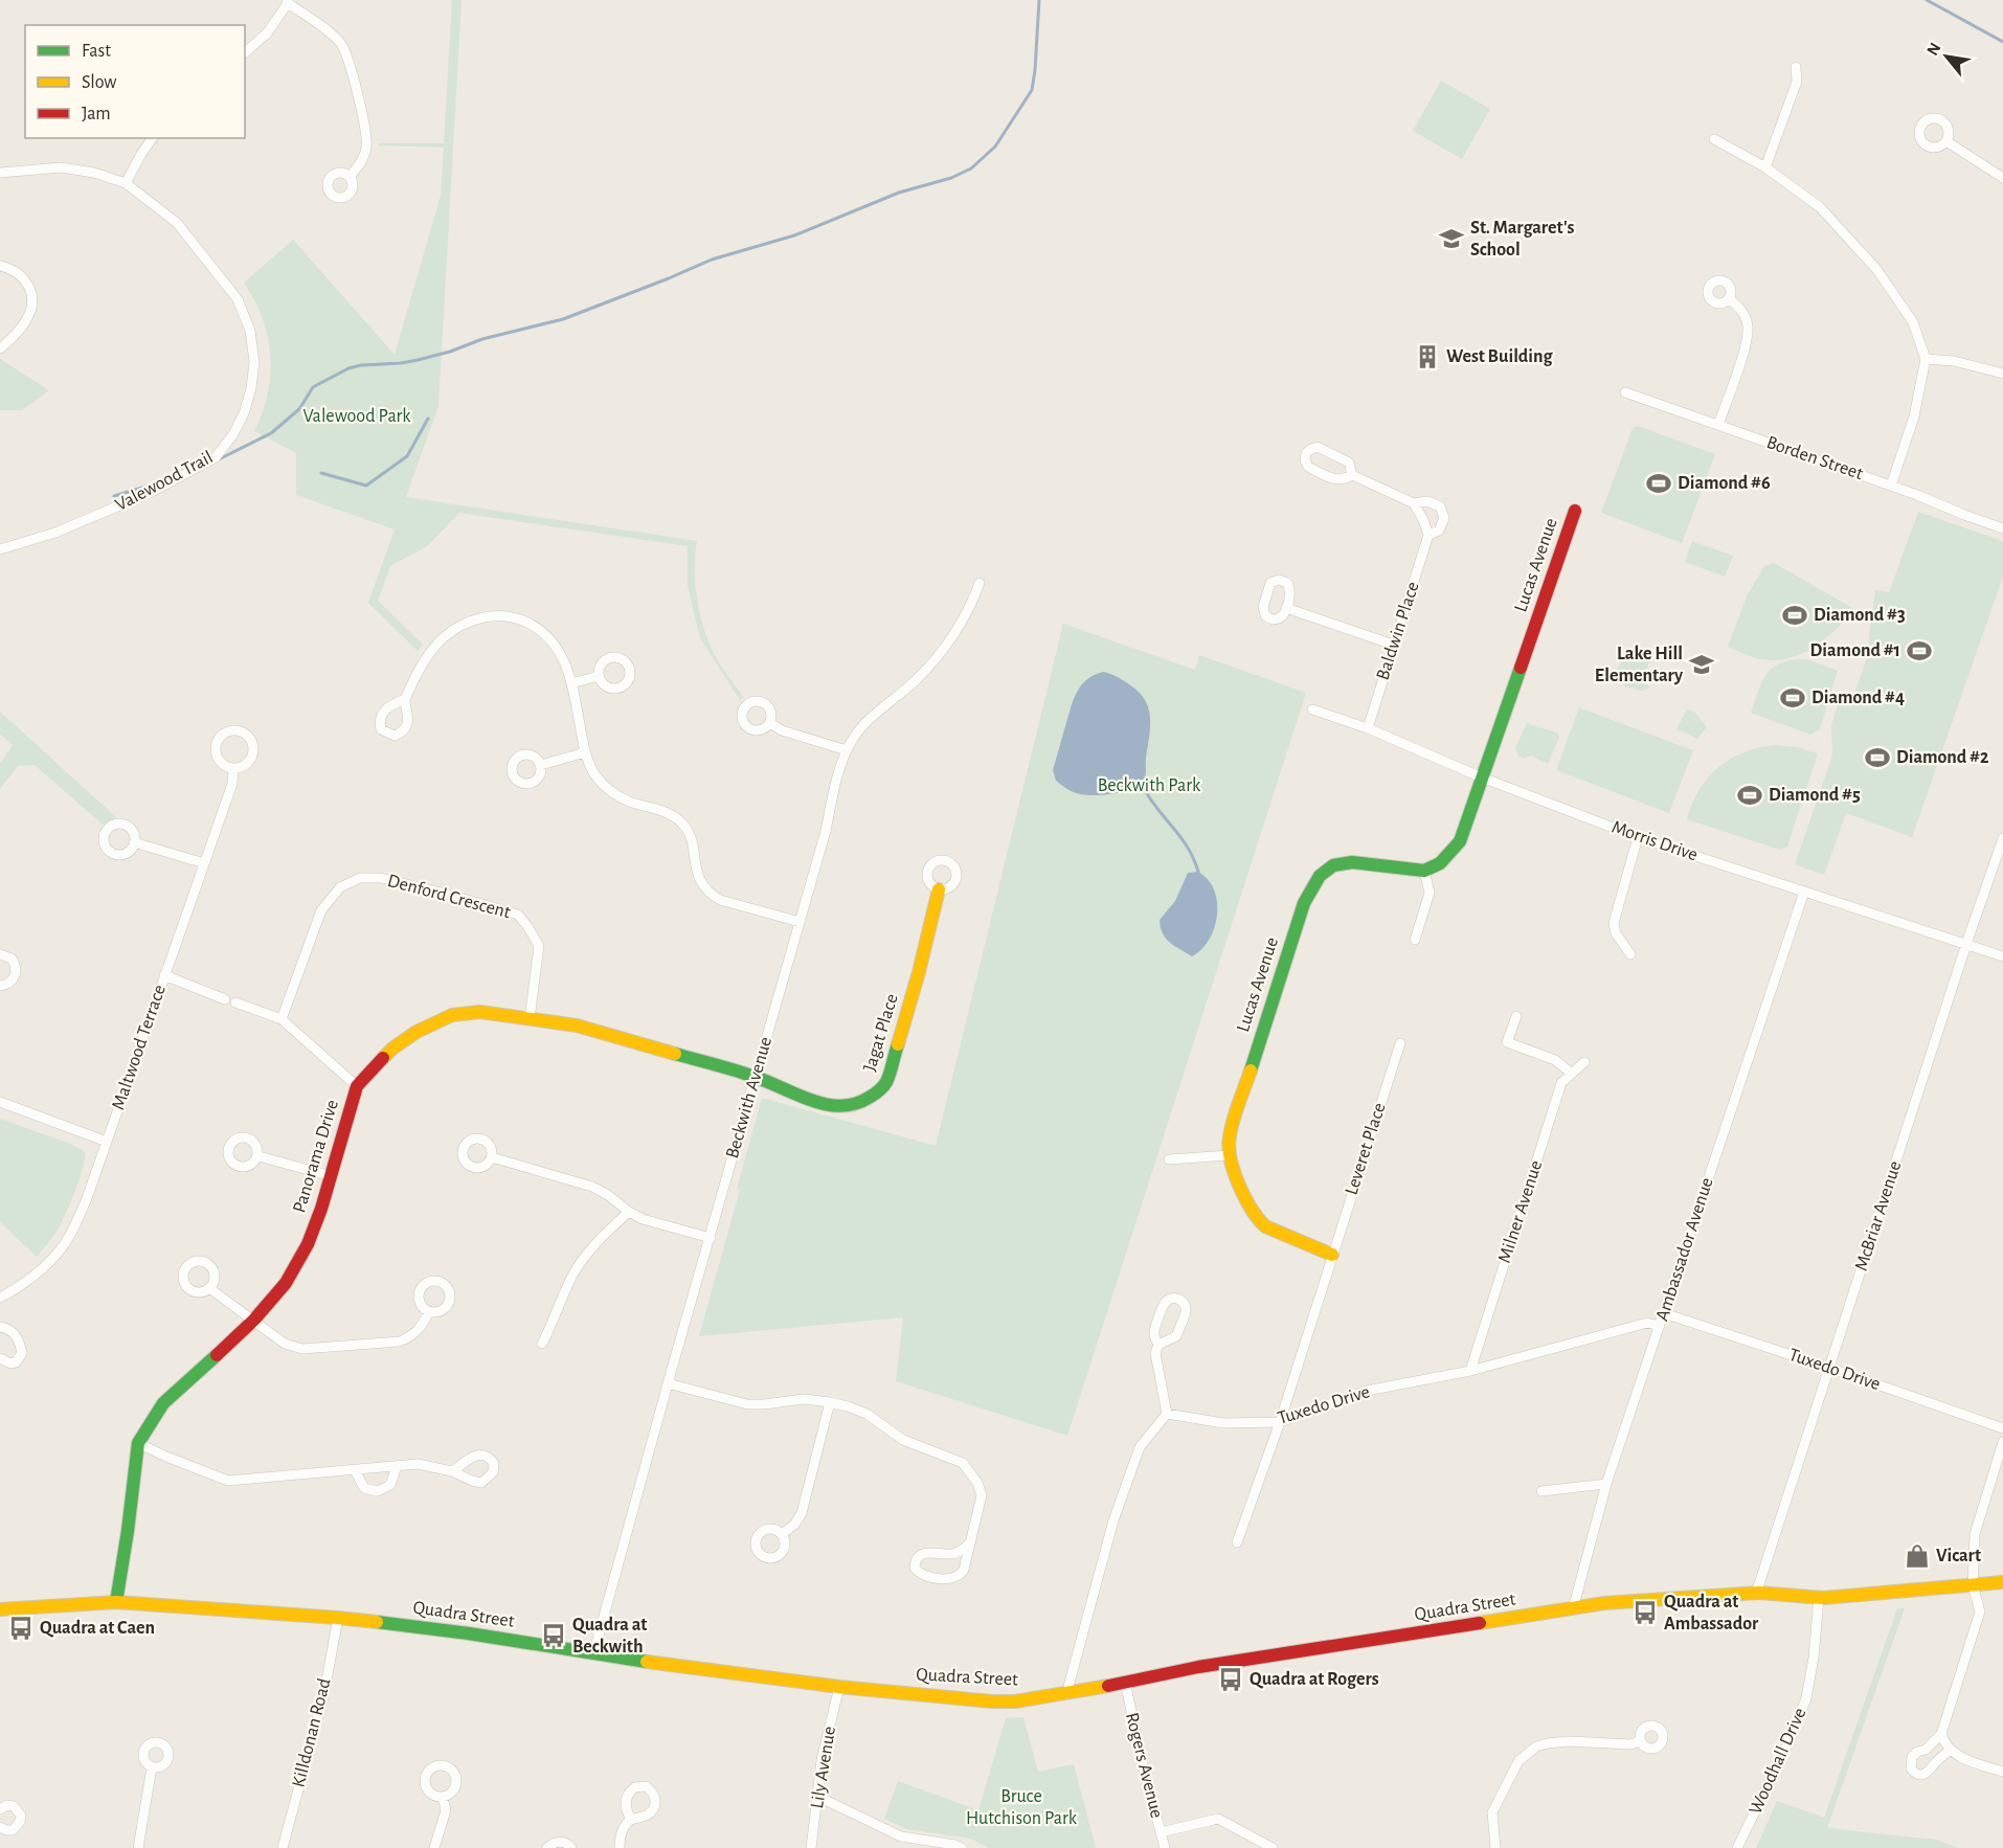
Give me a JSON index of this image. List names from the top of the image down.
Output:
{
  "streets": {
    "street": [
      "Borden Street",
      "Valewood Trail",
      "Lucas Avenue",
      "Baldwin Place",
      "Morris Drive",
      "Denford Crescent",
      "Jagat Place",
      "Maltwood Terrace",
      "Beckwith Avenue",
      "Leveret Place",
      "Panorama Drive",
      "Milner Avenue",
      "McBriar Avenue",
      "Ambassador Avenue",
      "Tuxedo Drive",
      "Quadra Street",
      "Killdonan Road",
      "Woodhall Drive",
      "Rogers Avenue",
      "Lily Avenue"
    ]
  },
  "crossings": [
    ["Lucas Avenue", "Morris Drive"],
    ["Lucas Avenue", "Leveret Place"],
    ["Baldwin Place", "Morris Drive"],
    ["Morris Drive", "McBriar Avenue"],
    ["Morris Drive", "Ambassador Avenue"],
    ["Denford Crescent", "Panorama Drive"],
    ["Jagat Place", "Beckwith Avenue"],
    ["Jagat Place", "Panorama Drive"],
    ["Beckwith Avenue", "Panorama Drive"],
    ["Beckwith Avenue", "Quadra Street"],
    ["Panorama Drive", "Quadra Street"],
    ["Milner Avenue", "Tuxedo Drive"],
    ["McBriar Avenue", "Tuxedo Drive"],
    ["McBriar Avenue", "Quadra Street"],
    ["Ambassador Avenue", "Tuxedo Drive"],
    ["Ambassador Avenue", "Quadra Street"],
    ["Quadra Street", "Killdonan Road"],
    ["Quadra Street", "Woodhall Drive"],
    ["Quadra Street", "Rogers Avenue"],
    ["Quadra Street", "Lily Avenue"]
  ],
  "parks": ["Valewood Park", "Beckwith Park", "Bruce Hutchison Park"],
  "places": {
    "school or university": ["St. Margaret's School", "Lake Hill Elementary"],
    "building": ["West Building"],
    "sports": [
      "Diamond #6",
      "Diamond #3",
      "Diamond #1",
      "Diamond #4",
      "Diamond #2",
      "Diamond #5"
    ],
    "shop": ["Vicart"],
    "bus stop": [
      "Quadra at Ambassador",
      "Quadra at Caen",
      "Quadra at Beckwith",
      "Quadra at Rogers"
    ]
  },
  "legend": ["Fast", "Slow", "Jam"],
  "north": "top left"
}
